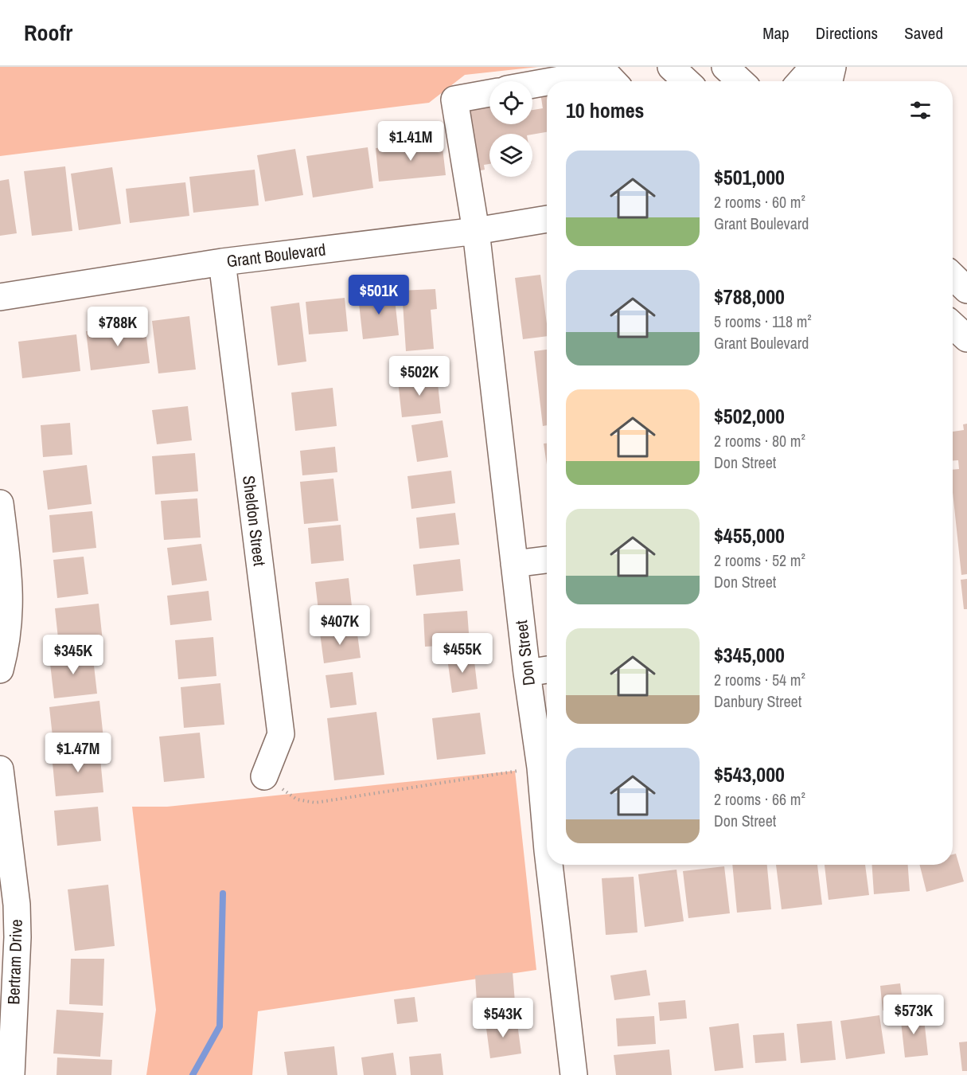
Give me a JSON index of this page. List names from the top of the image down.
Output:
{
  "streets": {
    "street": [
      "Grant Boulevard",
      "Sheldon Street",
      "Don Street",
      "Bertram Drive"
    ]
  },
  "crossings": [
    ["Grant Boulevard", "Sheldon Street"],
    ["Grant Boulevard", "Don Street"]
  ],
  "page": {
    "header": "Roofr",
    "nav": ["Map", "Directions", "Saved"],
    "heading": "10 homes",
    "price": [
      "$1.41M",
      "$501K",
      "$788K",
      "$502K",
      "$407K",
      "$455K",
      "$345K",
      "$1.47M",
      "$573K",
      "$543K"
    ],
    "list": [
      {
        "name": "$501,000",
        "note": "2 rooms · 60 m² · Grant Boulevard"
      },
      {
        "name": "$788,000",
        "note": "5 rooms · 118 m² · Grant Boulevard"
      },
      {
        "name": "$502,000",
        "note": "2 rooms · 80 m² · Don Street"
      },
      {
        "name": "$455,000",
        "note": "2 rooms · 52 m² · Don Street"
      },
      {
        "name": "$345,000",
        "note": "2 rooms · 54 m² · Danbury Street"
      },
      {
        "name": "$543,000",
        "note": "2 rooms · 66 m² · Don Street"
      }
    ]
  }
}
